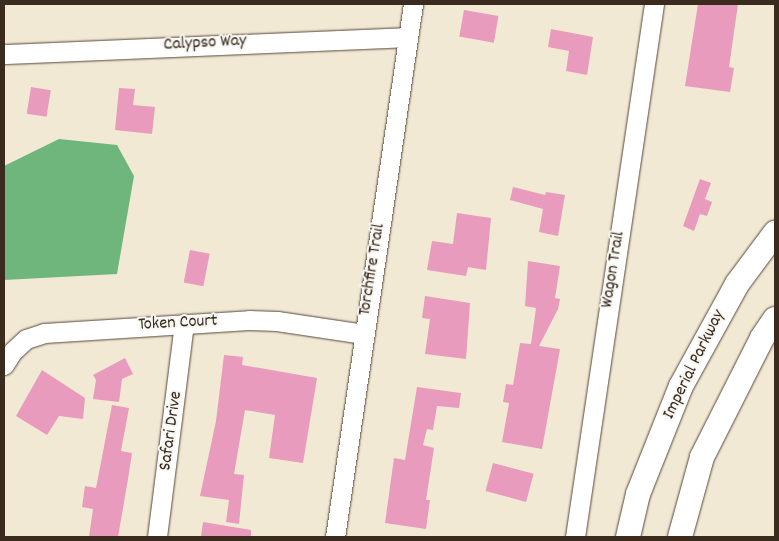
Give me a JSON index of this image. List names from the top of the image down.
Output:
{
  "streets": {
    "main road": ["Imperial Parkway"],
    "street": [
      "Calypso Way",
      "Torchfire Trail",
      "Wagon Trail",
      "Token Court",
      "Safari Drive"
    ]
  },
  "crossings": [
    ["Calypso Way", "Torchfire Trail"],
    ["Torchfire Trail", "Token Court"],
    ["Token Court", "Safari Drive"]
  ]
}
